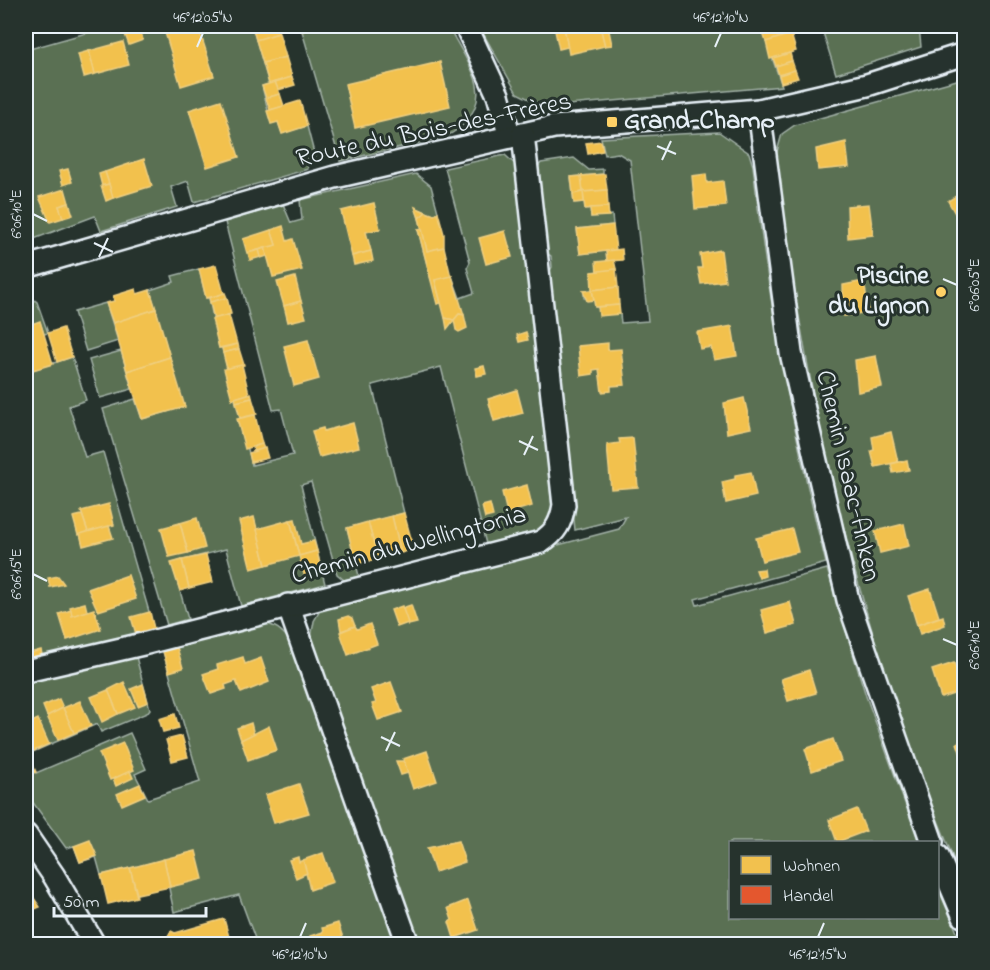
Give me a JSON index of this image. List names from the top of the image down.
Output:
{
  "streets": {
    "street": ["Route du Bois-des-Frères", "Chemin Isaac-Anken", "Chemin du Wellingtonia"]
  },
  "crossings": [
    ["Route du Bois-des-Frères", "Chemin Isaac-Anken"],
    ["Route du Bois-des-Frères", "Chemin du Wellingtonia"]
  ],
  "places": {
    "transit": ["Grand-Champ"],
    "other": ["Piscine du Lignon"]
  },
  "legend": ["Wohnen", "Handel"],
  "scale_bar": "50 m",
  "coordinates": [
    "46°12'05\"N",
    "46°12'10\"N",
    "6°06'10\"E",
    "6°06'05\"E",
    "6°06'15\"E",
    "46°12'15\"N"
  ]
}
